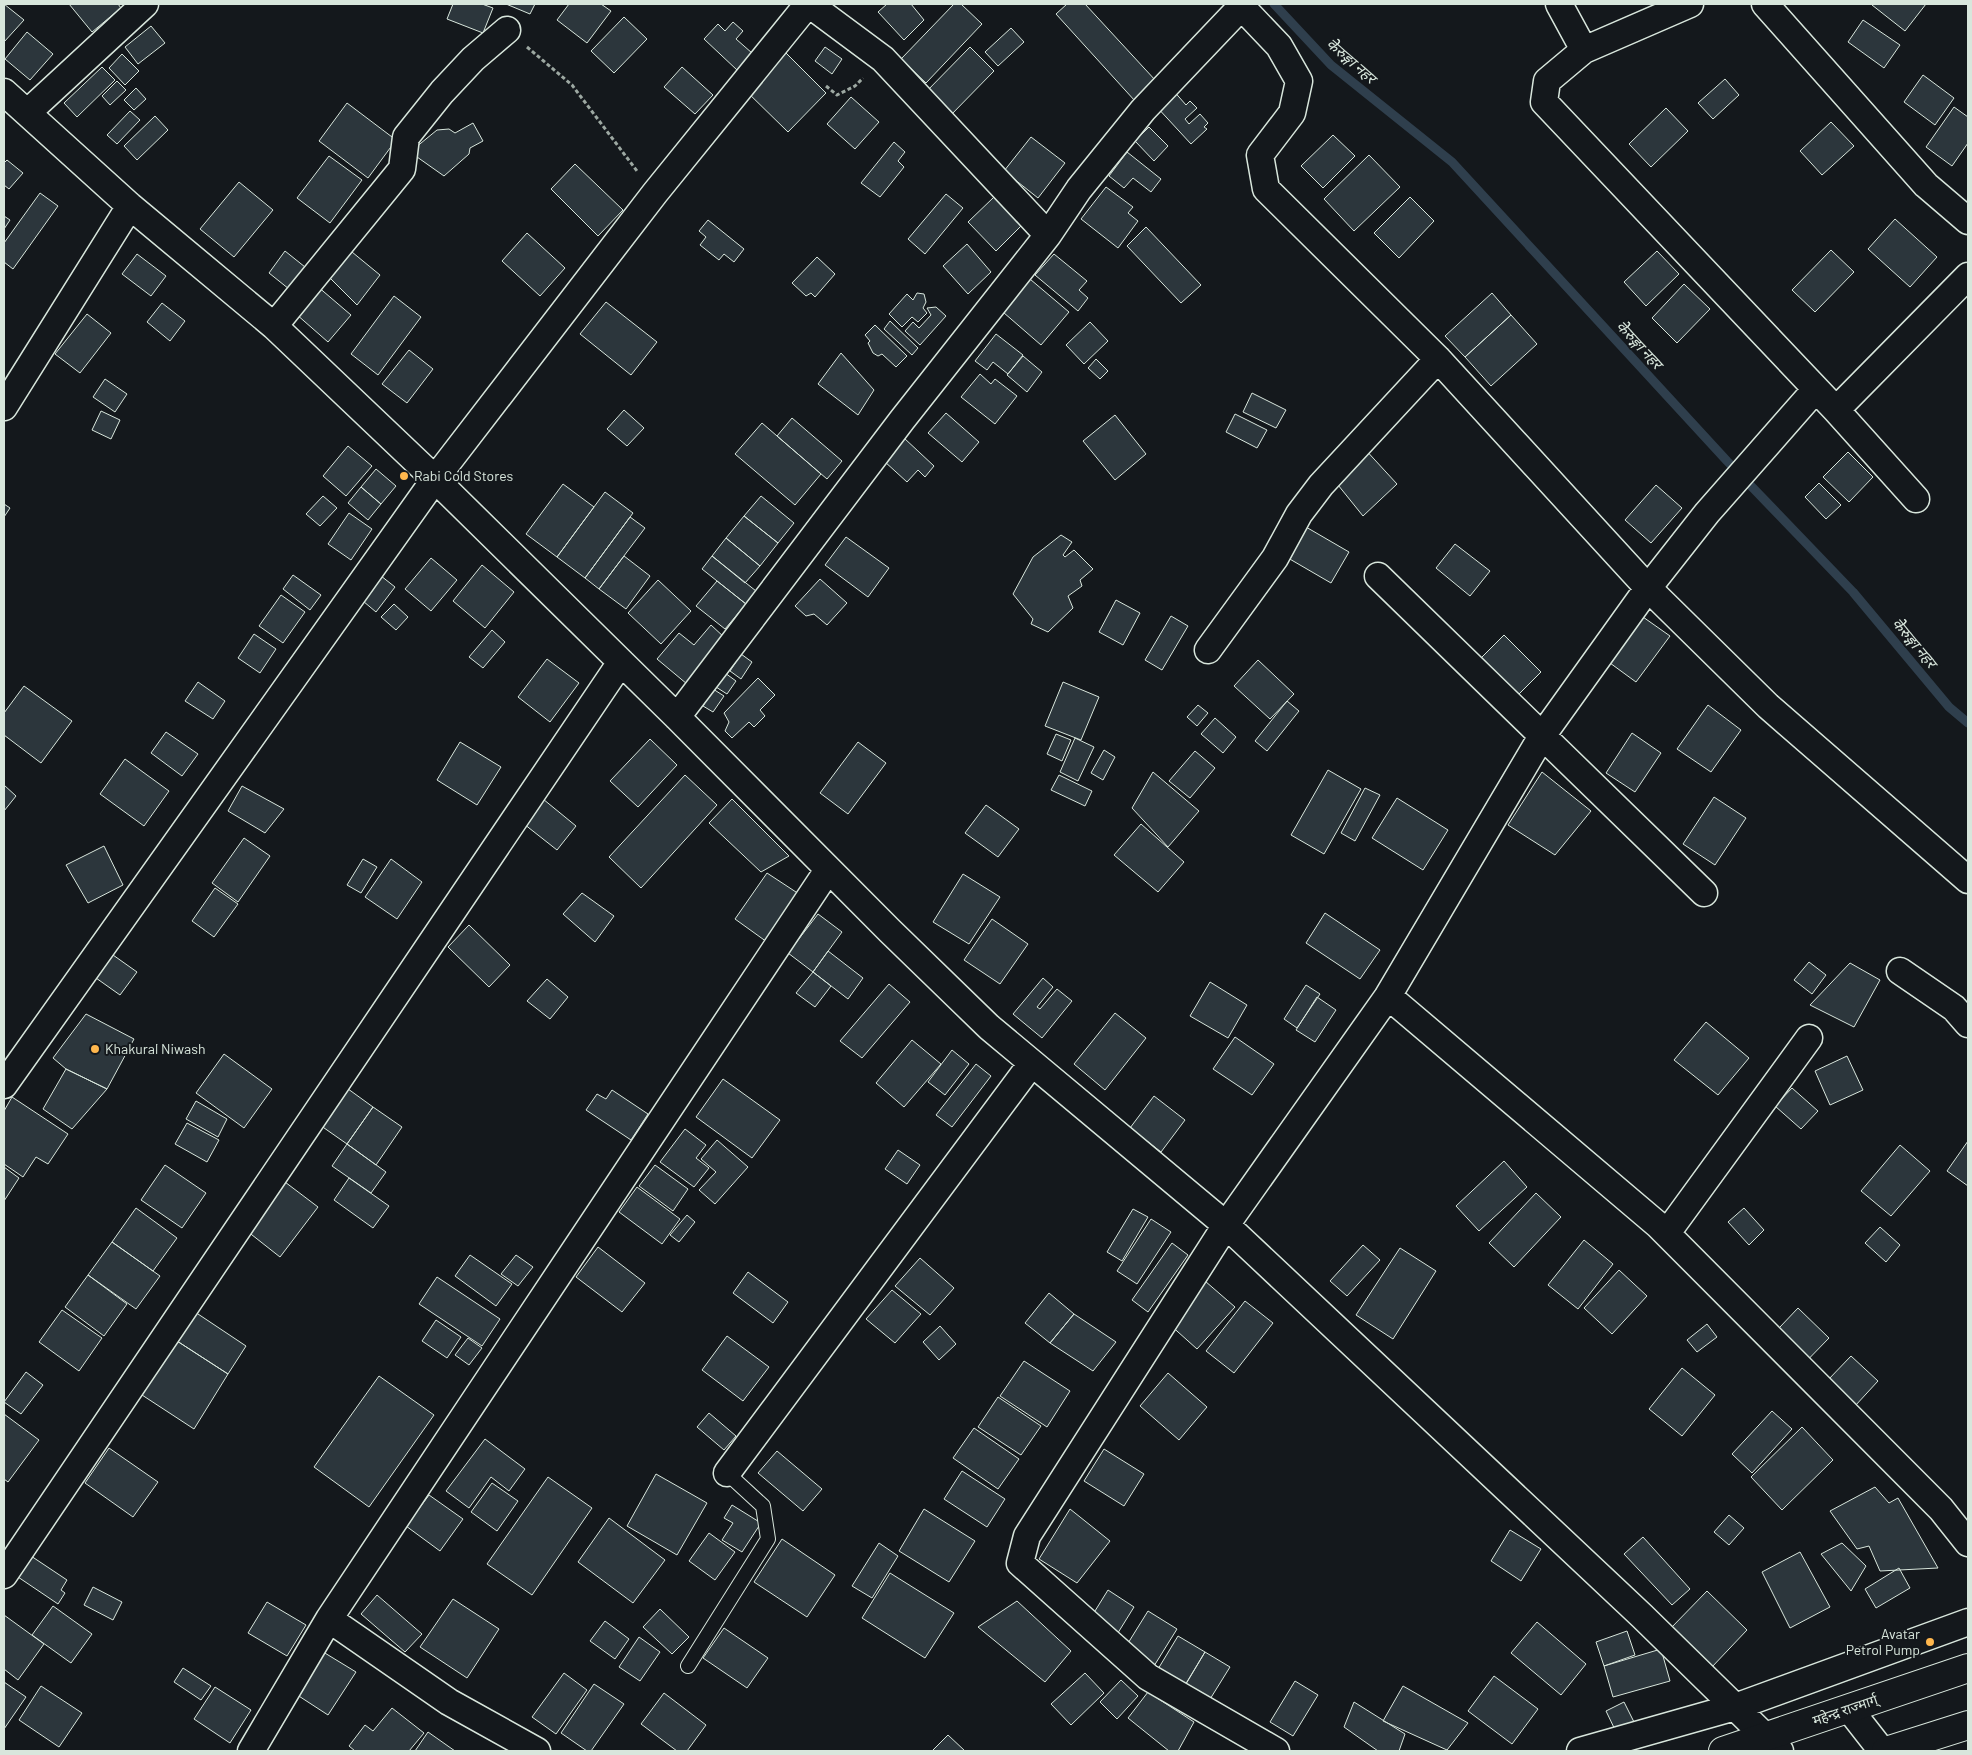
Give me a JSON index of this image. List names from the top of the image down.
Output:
{
  "streets": {
    "highway": ["महेन्द्र राज्मार्ग्"]
  },
  "water": ["केेरुङ्गा नहर"],
  "places": ["Rabi Cold Stores", "Khakural Niwash", "Avatar Petrol Pump"]
}
